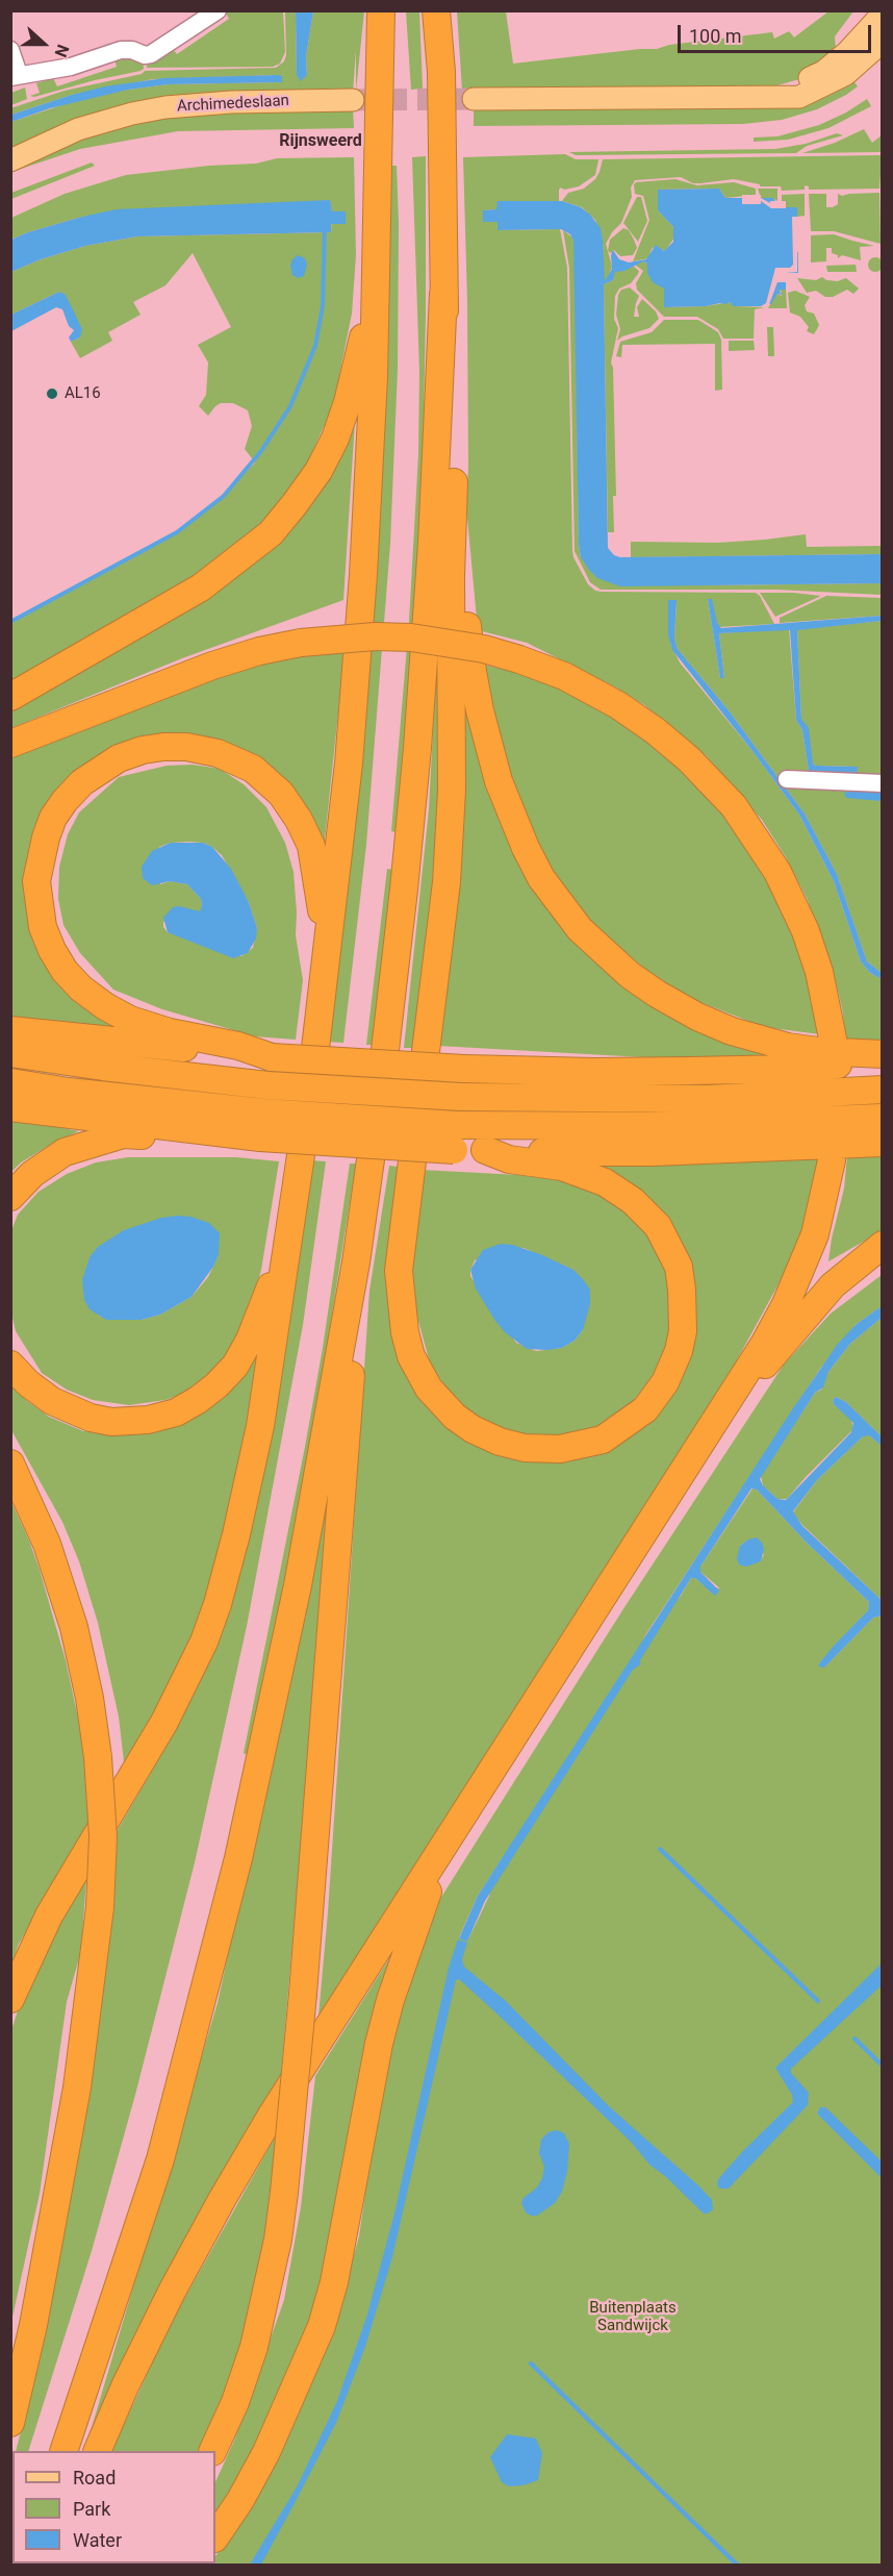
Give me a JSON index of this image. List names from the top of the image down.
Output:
{
  "streets": {
    "main road": ["Archimedeslaan"]
  },
  "districts": ["Rijnsweerd"],
  "parks": ["Buitenplaats Sandwijck"],
  "places": ["AL16"],
  "legend": ["Road", "Park", "Water"],
  "scale_bar": "100 m",
  "north": "right"
}
